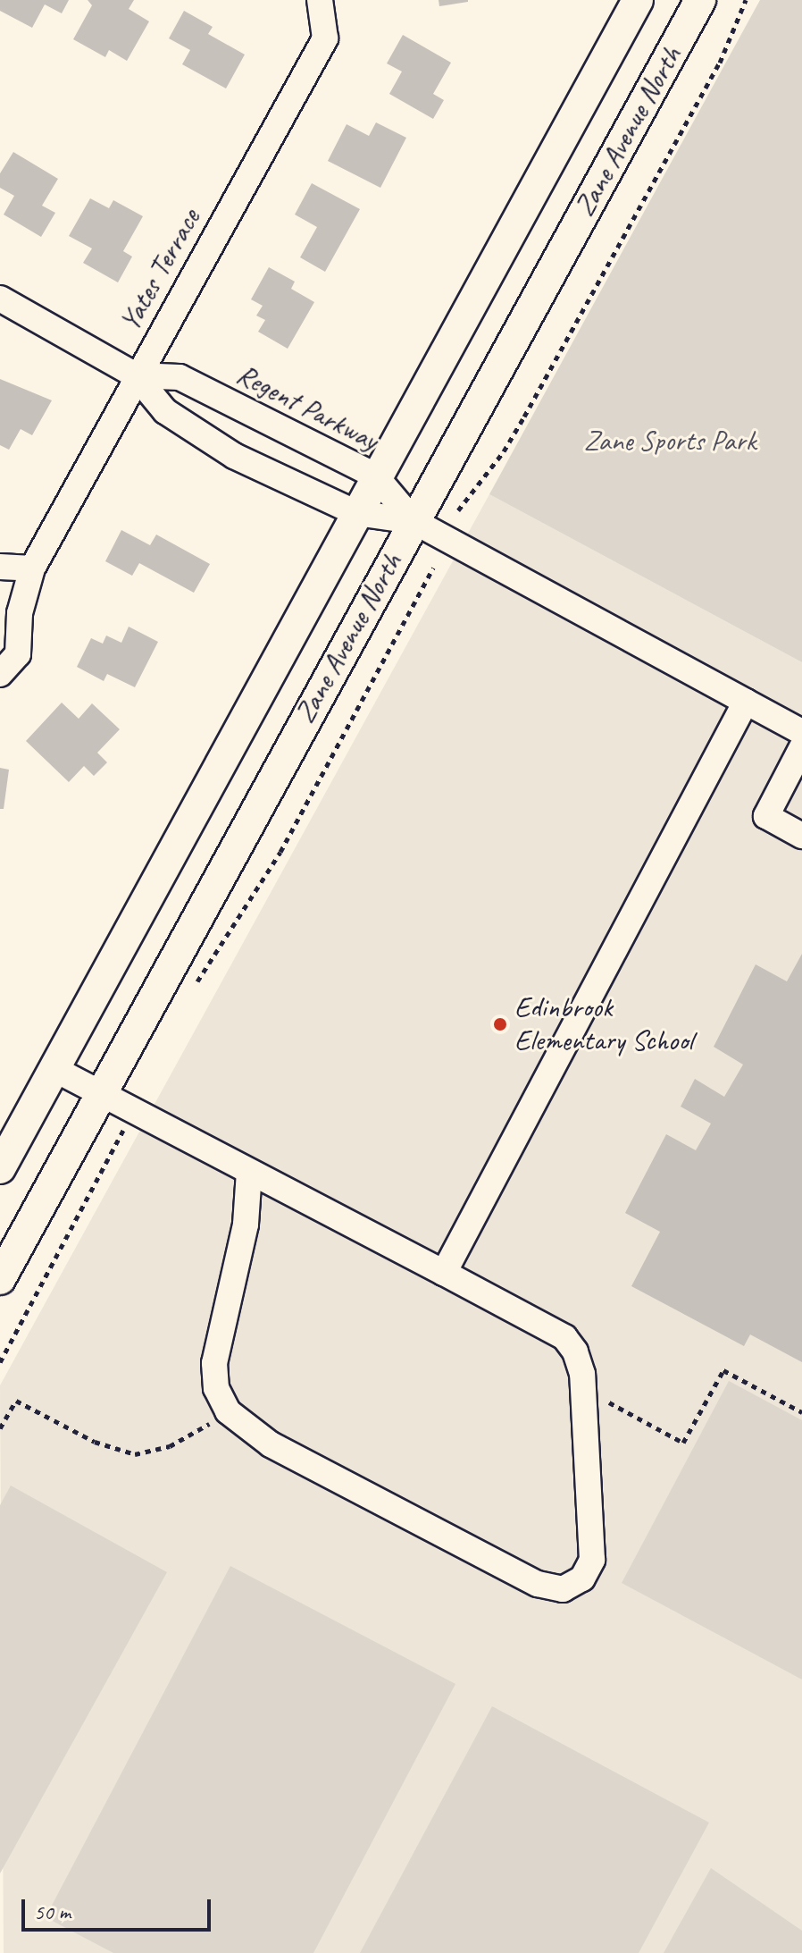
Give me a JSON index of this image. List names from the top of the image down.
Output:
{
  "streets": {
    "main road": ["Zane Avenue North"],
    "street": ["Yates Terrace", "Regent Parkway"]
  },
  "crossings": [
    ["Zane Avenue North", "Regent Parkway"],
    ["Yates Terrace", "Regent Parkway"]
  ],
  "parks": ["Zane Sports Park"],
  "places": ["Edinbrook Elementary School"],
  "scale_bar": "50 m"
}
